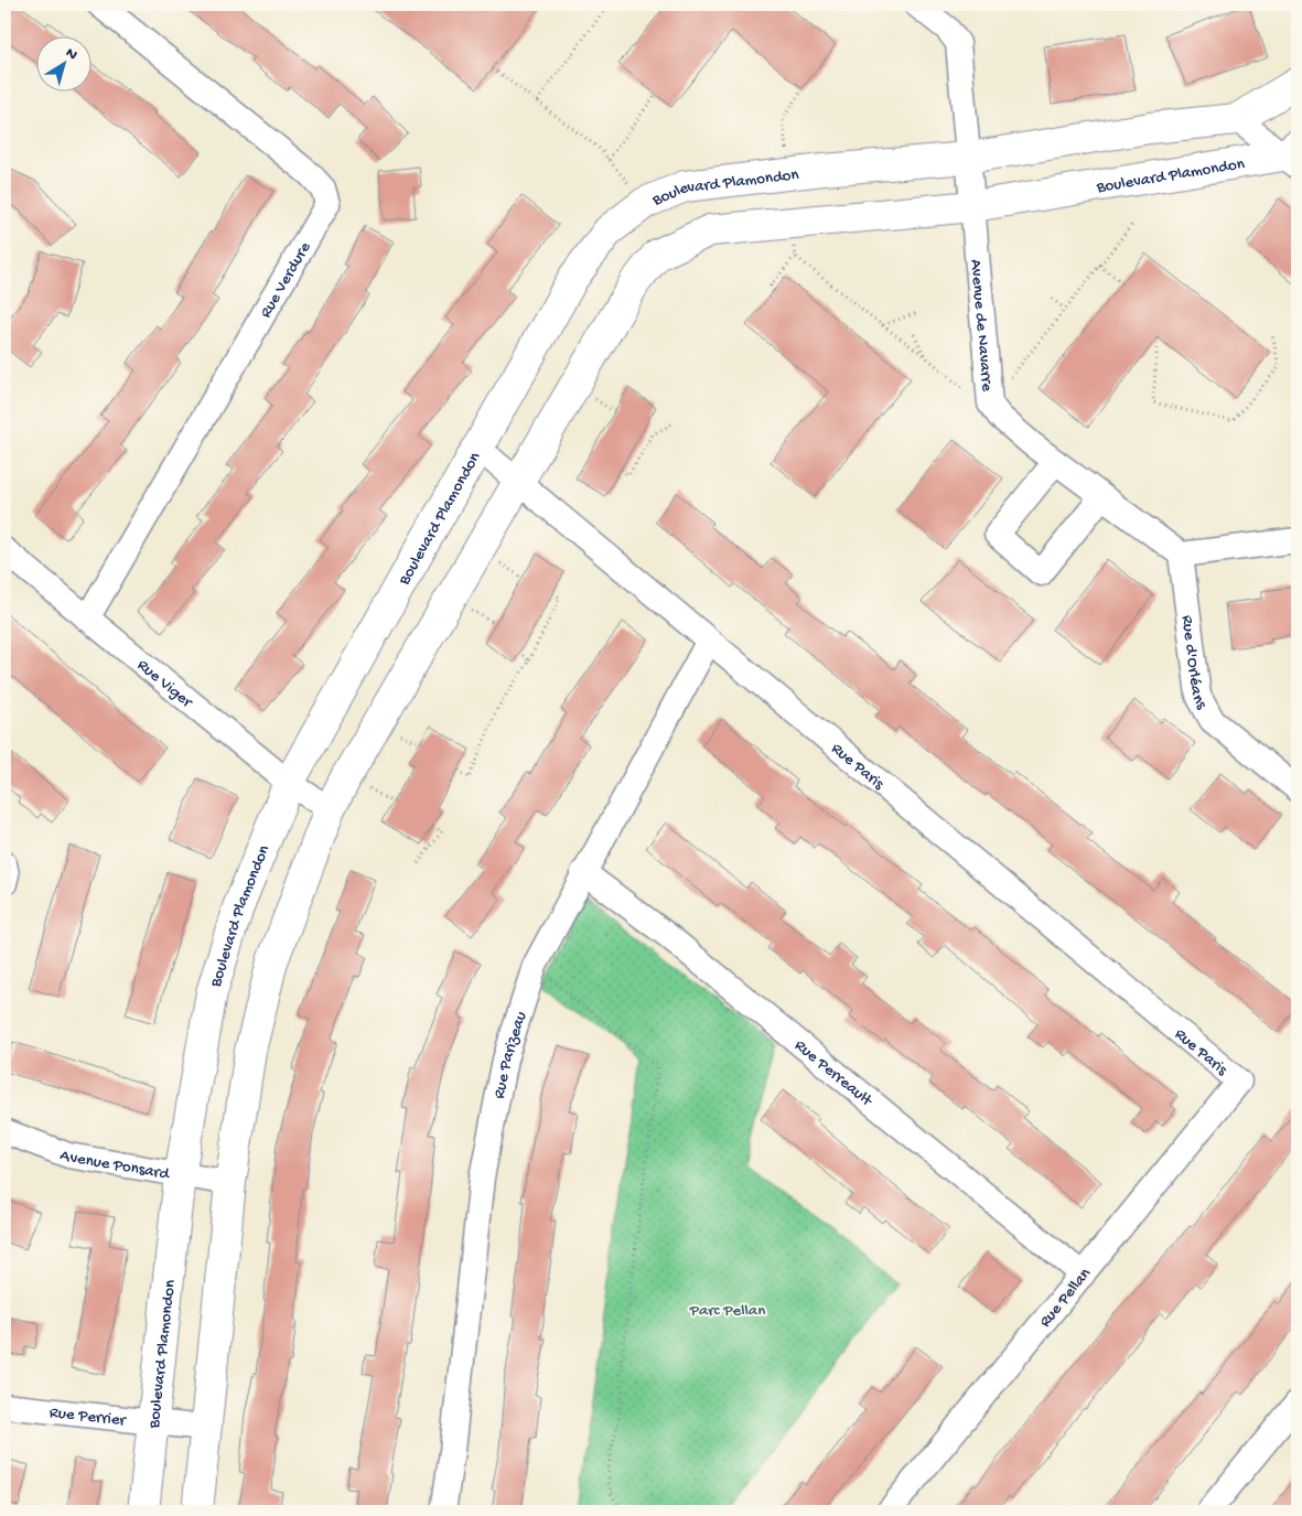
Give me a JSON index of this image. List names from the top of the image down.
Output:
{
  "streets": {
    "street": [
      "Boulevard Plamondon",
      "Rue Verdure",
      "Avenue de Navarre",
      "Rue d'Orléans",
      "Rue Viger",
      "Rue Paris",
      "Rue Parizeau",
      "Rue Perreault",
      "Avenue Ponsard",
      "Rue Pellan",
      "Rue Perrier"
    ]
  },
  "crossings": [
    ["Boulevard Plamondon", "Avenue de Navarre"],
    ["Boulevard Plamondon", "Rue Viger"],
    ["Boulevard Plamondon", "Rue Paris"],
    ["Boulevard Plamondon", "Avenue Ponsard"],
    ["Boulevard Plamondon", "Rue Perrier"],
    ["Rue Verdure", "Rue Viger"],
    ["Avenue de Navarre", "Rue d'Orléans"],
    ["Rue Paris", "Rue Parizeau"],
    ["Rue Paris", "Rue Pellan"],
    ["Rue Parizeau", "Rue Perreault"],
    ["Rue Perreault", "Rue Pellan"]
  ],
  "parks": ["Parc Pellan"],
  "north": "top right"
}
